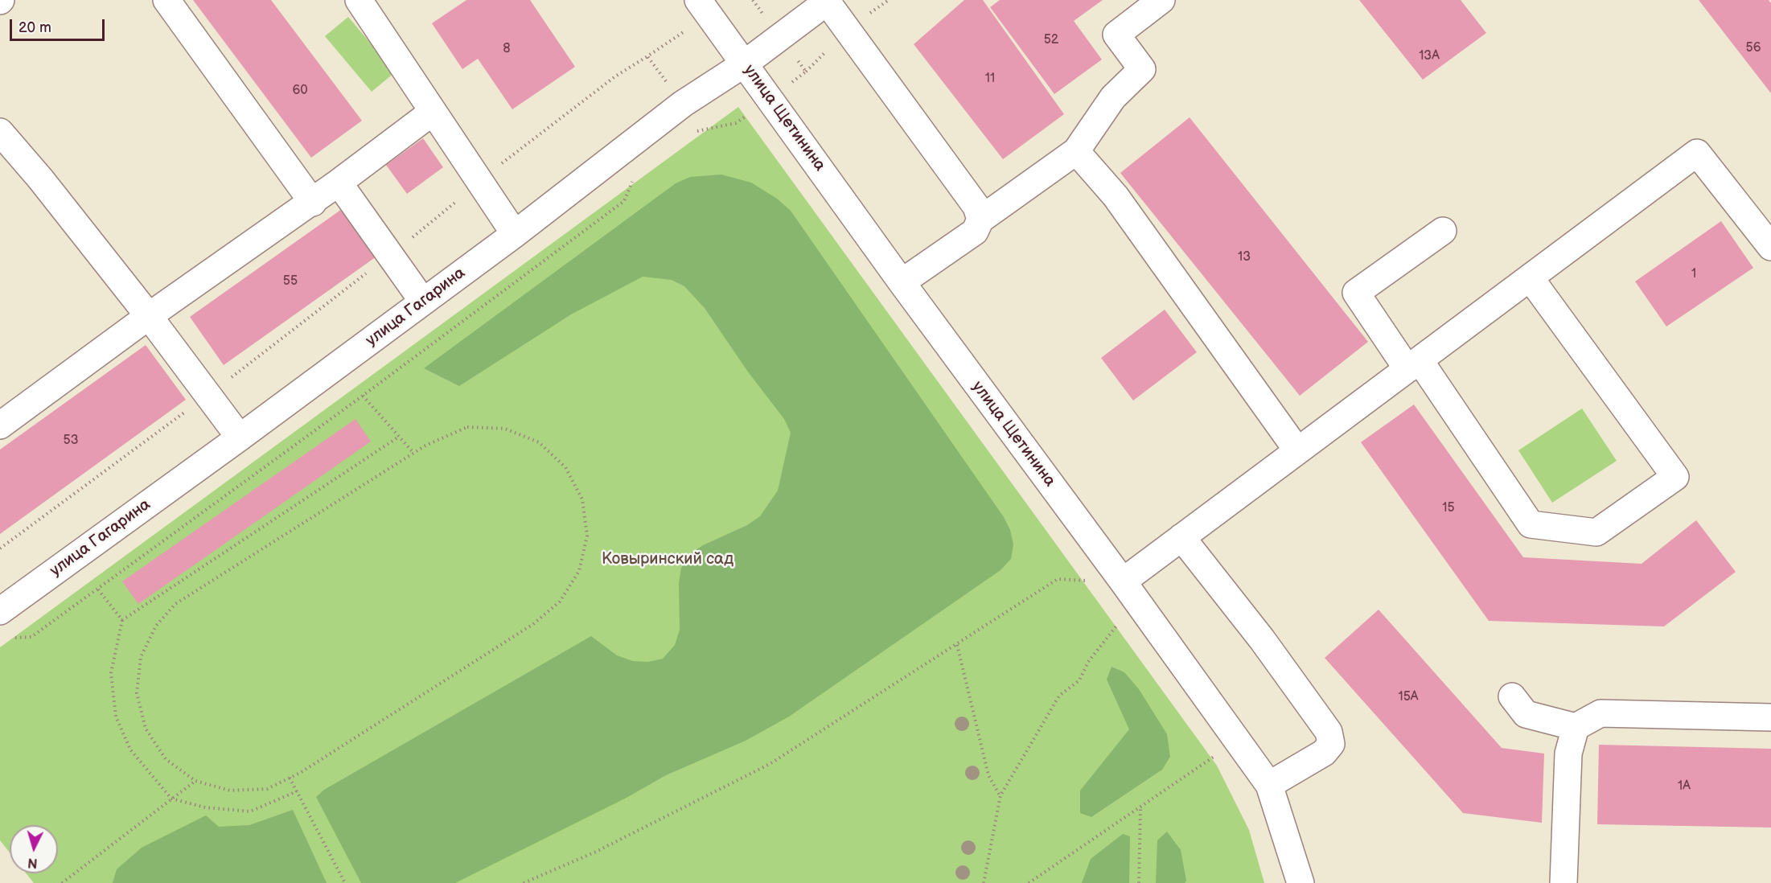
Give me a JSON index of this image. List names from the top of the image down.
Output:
{
  "streets": {
    "street": ["улица Щетинина", "улица Гагарина"]
  },
  "crossings": [
    ["улица Щетинина", "улица Гагарина"]
  ],
  "parks": ["Ковыринский сад"],
  "house_numbers": [
    "52",
    "56",
    "8",
    "13А",
    "11",
    "60",
    "13",
    "1",
    "55",
    "53",
    "15",
    "15А",
    "1А"
  ],
  "scale_bar": "20 m",
  "north": "bottom"
}
